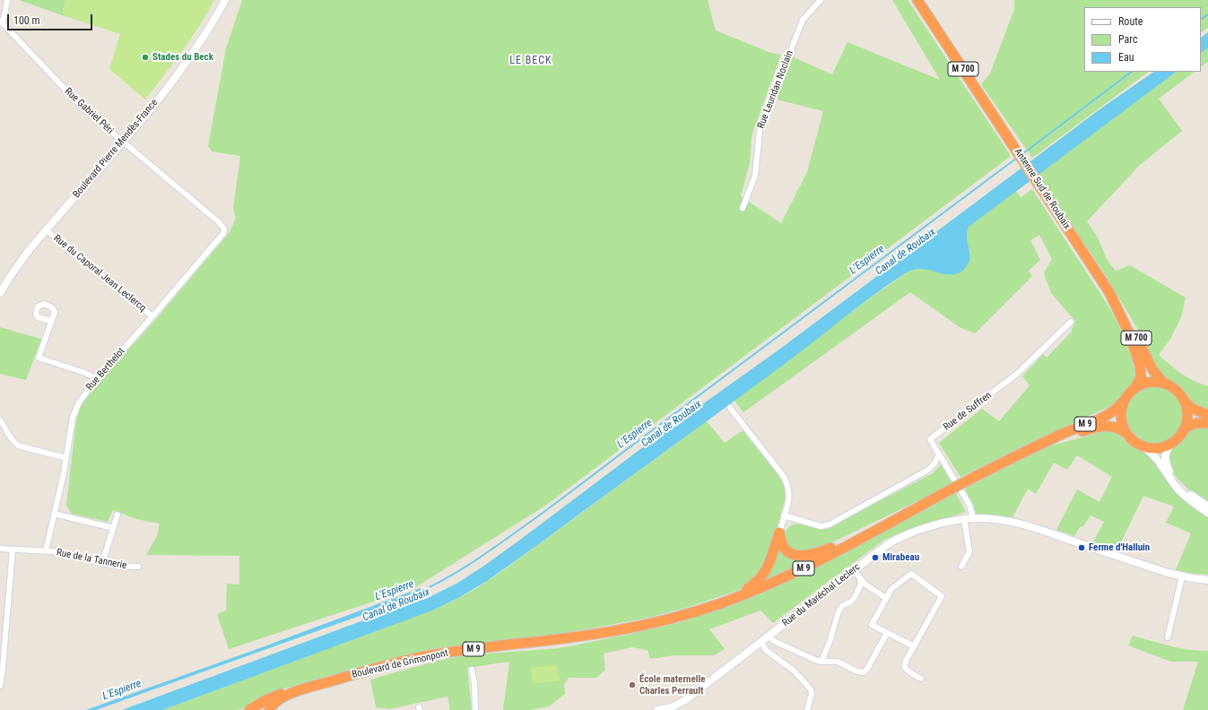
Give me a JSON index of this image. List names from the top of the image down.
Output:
{
  "streets": {
    "highway": [
      "M 700",
      "Antenne Sud de Roubaix",
      "M 9",
      "Boulevard de Grimonpont"
    ],
    "street": [
      "Rue Leuridan Noclain",
      "Rue Gabriel Péri",
      "Boulevard Pierre Mendès-France",
      "Rue du Caporal Jean Leclercq",
      "Rue Berthelot",
      "Rue de Suffren",
      "Rue de la Tannerie",
      "Rue du Maréchal Leclerc"
    ]
  },
  "crossings": [
    ["M 700", "Antenne Sud de Roubaix"],
    ["M 700", "M 9"],
    ["Rue Gabriel Péri", "Boulevard Pierre Mendès-France"],
    ["Rue Gabriel Péri", "Rue Berthelot"],
    ["Boulevard Pierre Mendès-France", "Rue du Caporal Jean Leclercq"],
    ["Antenne Sud de Roubaix", "M 9"],
    ["Rue du Caporal Jean Leclercq", "Rue Berthelot"],
    ["Rue Berthelot", "Rue de la Tannerie"],
    ["Rue de Suffren", "Rue du Maréchal Leclerc"],
    ["M 9", "Boulevard de Grimonpont"]
  ],
  "districts": ["LE BECK"],
  "water": ["Canal de Roubaix", "L'Espierre"],
  "places": [
    "Stades du Beck",
    "Ferme d'Halluin",
    "Mirabeau",
    "École maternelle Charles Perrault"
  ],
  "legend": ["Route", "Parc", "Eau"],
  "scale_bar": "100 m"
}
